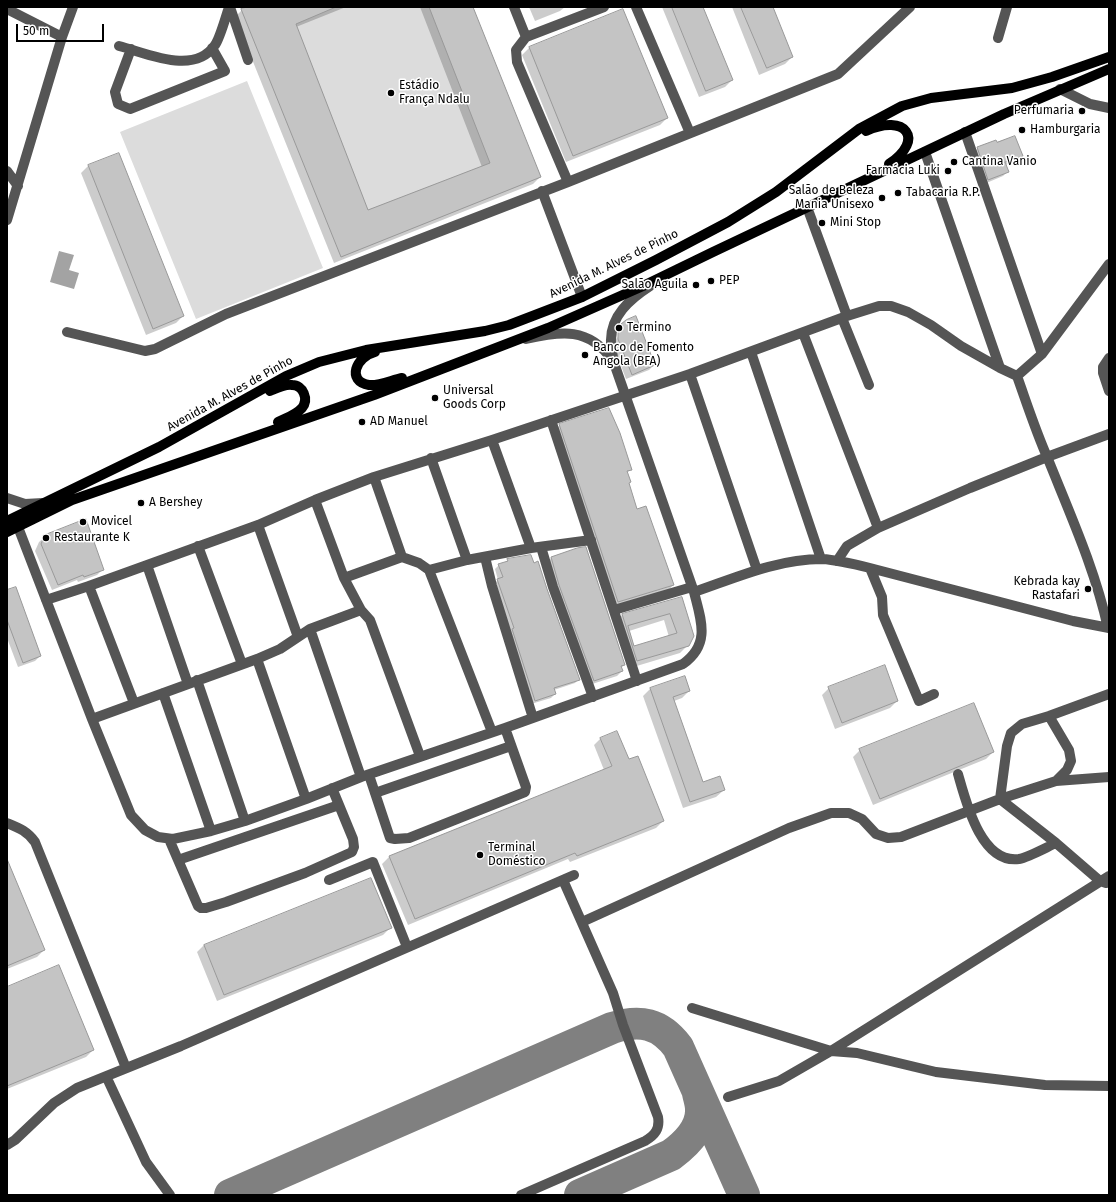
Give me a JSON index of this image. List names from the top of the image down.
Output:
{
  "streets": {
    "main road": ["Avenida M. Alves de Pinho"]
  },
  "places": [
    "Estádio França Ndalu",
    "Perfumaria",
    "Hamburgaria",
    "Cantina Vanio",
    "Farmácia Luki",
    "Tabacaria R.P.",
    "Salão de Beleza Mania Unisexo",
    "Mini Stop",
    "PEP",
    "Salão Aguila",
    "Termino",
    "Banco de Fomento Angola (BFA)",
    "Universal Goods Corp",
    "AD Manuel",
    "A Bershey",
    "Movicel",
    "Restaurante K",
    "Kebrada kay Rastafari",
    "Terminal Doméstico"
  ],
  "scale_bar": "50 m"
}
